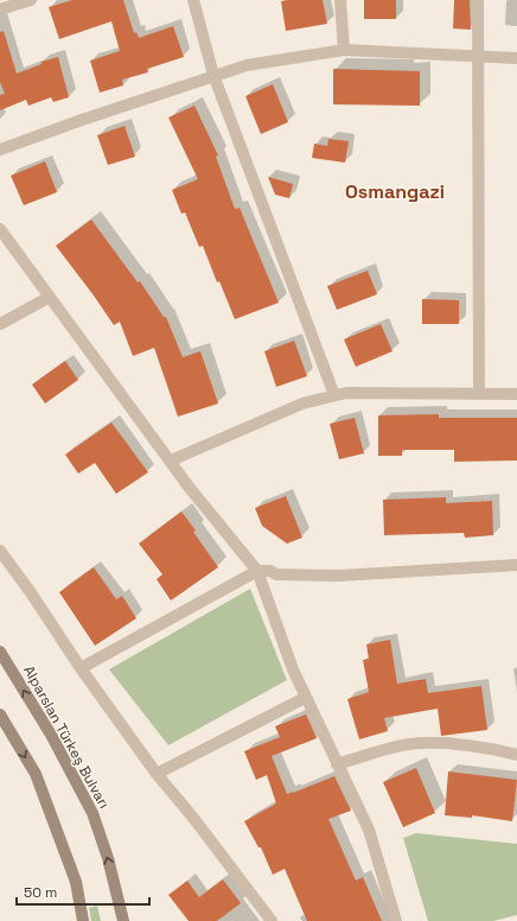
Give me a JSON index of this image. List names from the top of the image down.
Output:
{
  "streets": {
    "main road": ["Alparslan Türkeş Bulvarı"]
  },
  "districts": ["Osmangazi"],
  "scale_bar": "50 m"
}
